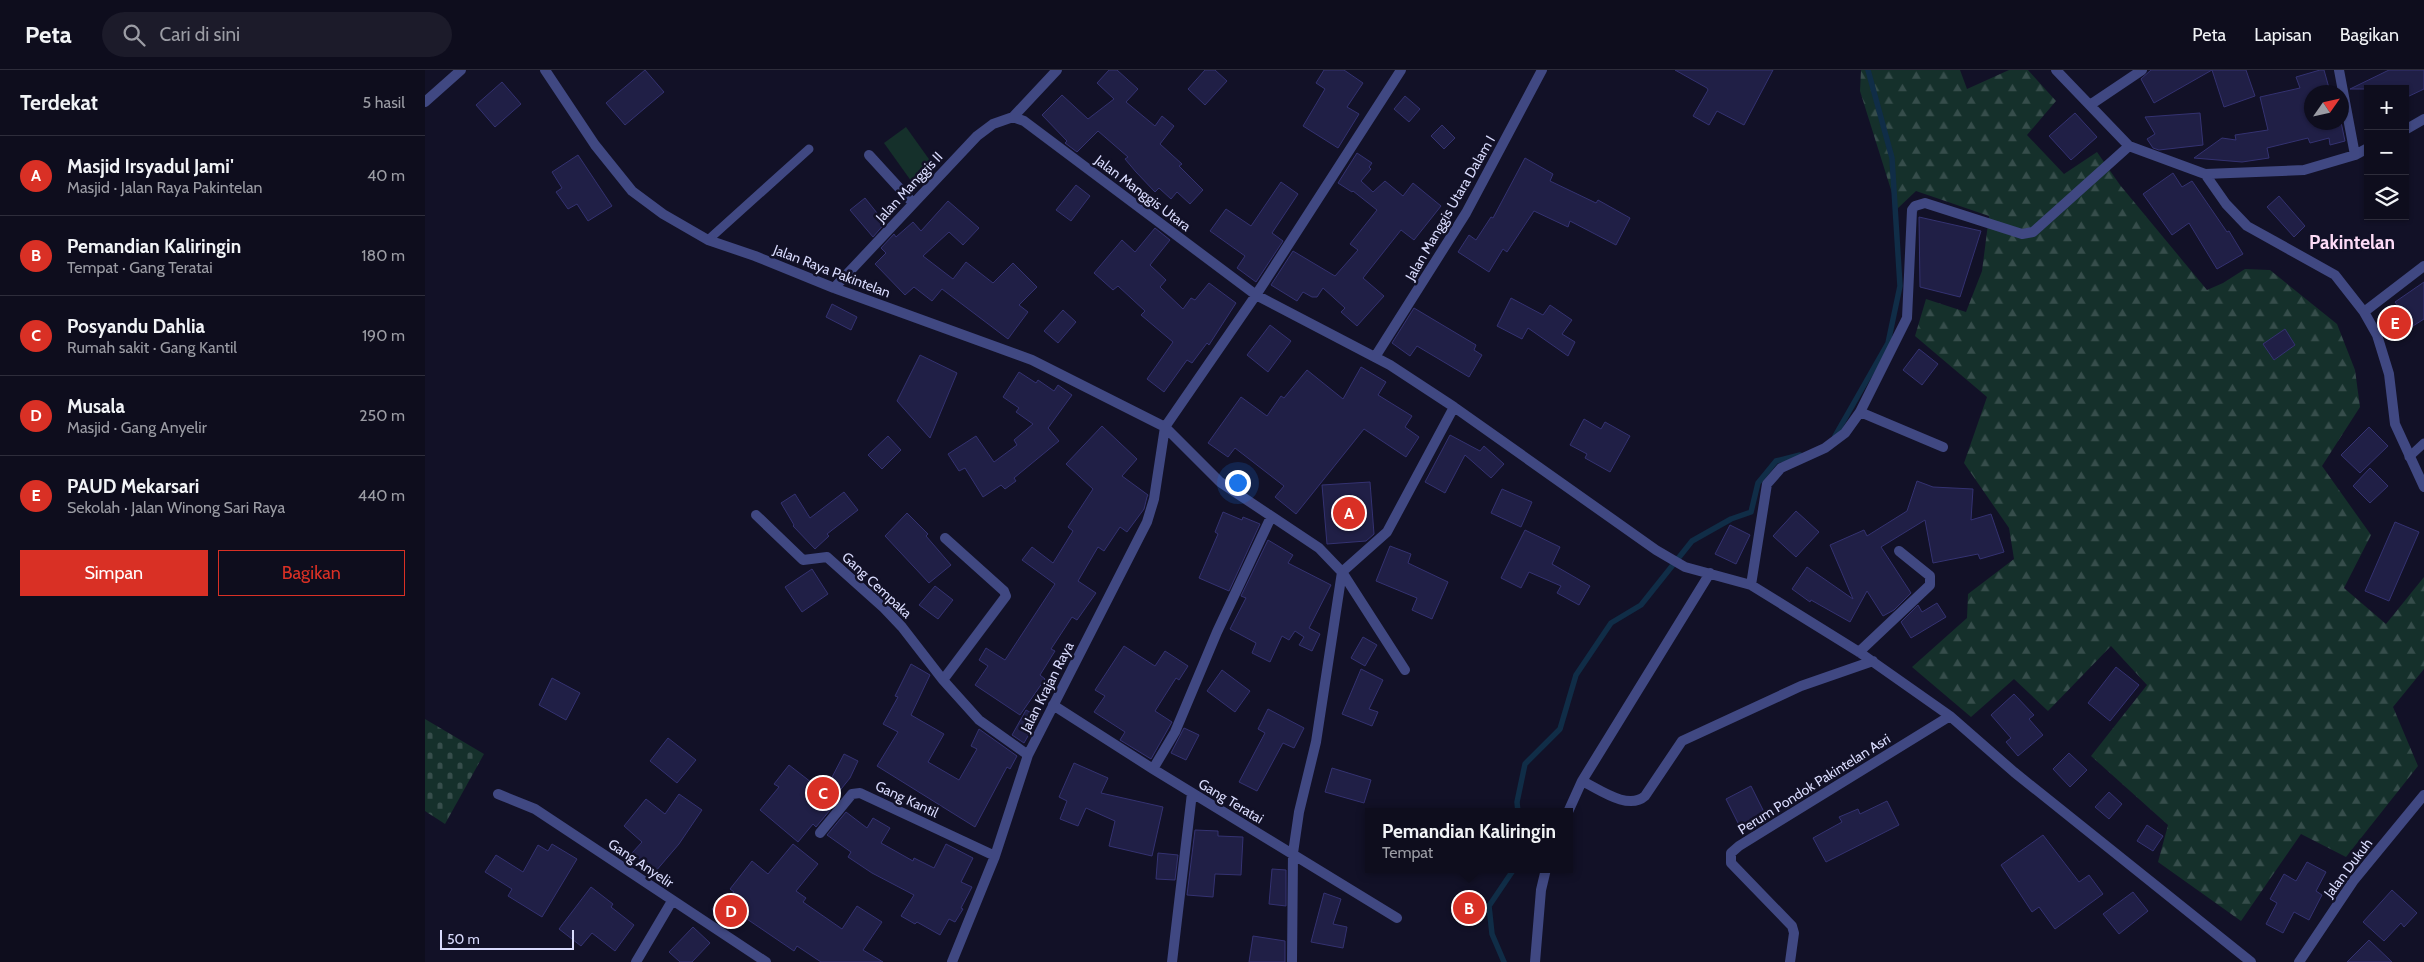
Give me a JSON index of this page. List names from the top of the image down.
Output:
{
  "streets": {
    "street": [
      "Jalan Manggis II",
      "Jalan Manggis Utara",
      "Jalan Manggis Utara Dalam I",
      "Jalan Raya Pakintelan",
      "Gang Cempaka",
      "Jalan Krajan Raya",
      "Perum Pondok Pakintelan Asri",
      "Gang Kantil",
      "Gang Teratai",
      "Gang Anyelir",
      "Jalan Dukuh"
    ]
  },
  "crossings": [
    ["Jalan Manggis II", "Jalan Manggis Utara"],
    ["Jalan Manggis II", "Jalan Raya Pakintelan"],
    ["Jalan Manggis Utara", "Jalan Manggis Utara Dalam I"],
    ["Jalan Manggis Utara", "Perum Pondok Pakintelan Asri"],
    ["Jalan Raya Pakintelan", "Jalan Krajan Raya"],
    ["Gang Cempaka", "Jalan Krajan Raya"],
    ["Jalan Krajan Raya", "Gang Kantil"],
    ["Jalan Krajan Raya", "Gang Teratai"]
  ],
  "districts": ["Pakintelan"],
  "scale_bar": "50 m",
  "north": "top right",
  "page": {
    "header": "Peta",
    "search": "Cari di sini",
    "nav": ["Peta", "Lapisan", "Bagikan"],
    "heading": ["Terdekat", "5 hasil"],
    "map_buttons": ["+", "−"],
    "list": [
      {
        "mark": "A",
        "name": "Masjid Irsyadul Jami'",
        "note": "Masjid · Jalan Raya Pakintelan",
        "value": "40 m"
      },
      {
        "mark": "B",
        "name": "Pemandian Kaliringin",
        "note": "Tempat · Gang Teratai",
        "value": "180 m"
      },
      {
        "mark": "C",
        "name": "Posyandu Dahlia",
        "note": "Rumah sakit · Gang Kantil",
        "value": "190 m"
      },
      {
        "mark": "D",
        "name": "Musala",
        "note": "Masjid · Gang Anyelir",
        "value": "250 m"
      },
      {
        "mark": "E",
        "name": "PAUD Mekarsari",
        "note": "Sekolah · Jalan Winong Sari Raya",
        "value": "440 m"
      }
    ],
    "pins": [
      "E",
      "A",
      "C",
      "B",
      "D"
    ],
    "buttons": ["Simpan", "Bagikan"],
    "popup": ["Pemandian Kaliringin", "Tempat"],
    "scale": "50 m"
  }
}
